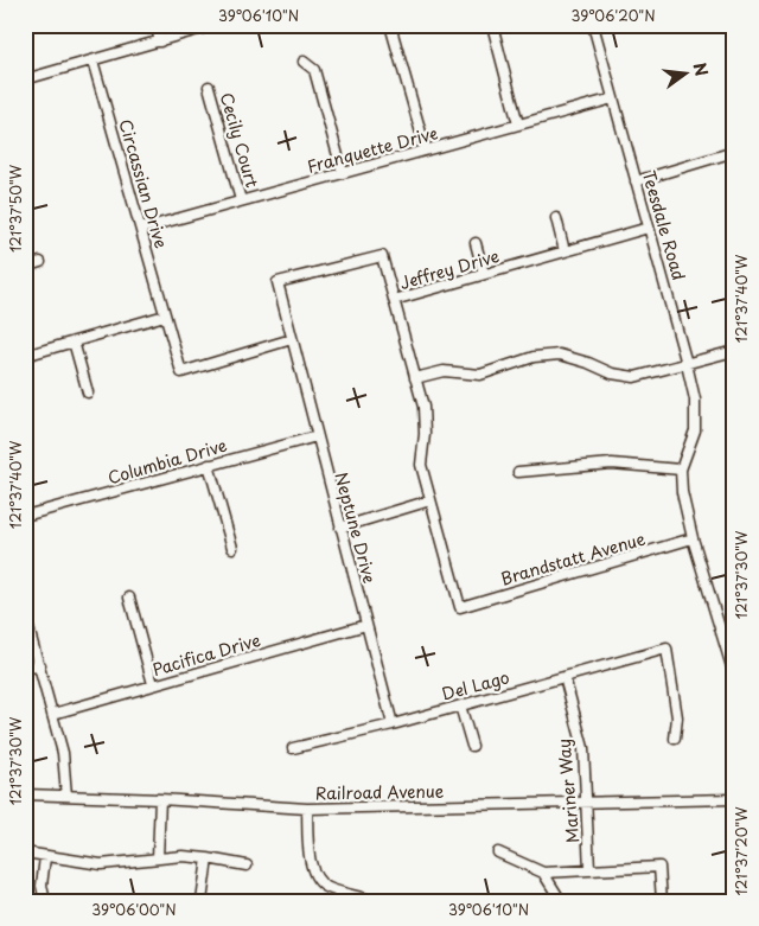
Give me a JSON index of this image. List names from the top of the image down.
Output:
{
  "streets": {
    "street": [
      "Cecily Court",
      "Franquette Drive",
      "Circassian Drive",
      "Teesdale Road",
      "Jeffrey Drive",
      "Columbia Drive",
      "Neptune Drive",
      "Brandstatt Avenue",
      "Pacifica Drive",
      "Del Lago",
      "Mariner Way",
      "Railroad Avenue"
    ]
  },
  "crossings": [
    ["Cecily Court", "Franquette Drive"],
    ["Franquette Drive", "Circassian Drive"],
    ["Franquette Drive", "Teesdale Road"],
    ["Teesdale Road", "Jeffrey Drive"],
    ["Teesdale Road", "Brandstatt Avenue"],
    ["Jeffrey Drive", "Neptune Drive"],
    ["Columbia Drive", "Neptune Drive"],
    ["Neptune Drive", "Pacifica Drive"],
    ["Neptune Drive", "Del Lago"],
    ["Del Lago", "Mariner Way"],
    ["Mariner Way", "Railroad Avenue"]
  ],
  "north": "right",
  "coordinates": [
    "39°06'10\"N",
    "39°06'20\"N",
    "121°37'50\"W",
    "121°37'40\"W",
    "121°37'30\"W",
    "121°37'20\"W",
    "39°06'00\"N"
  ]
}
